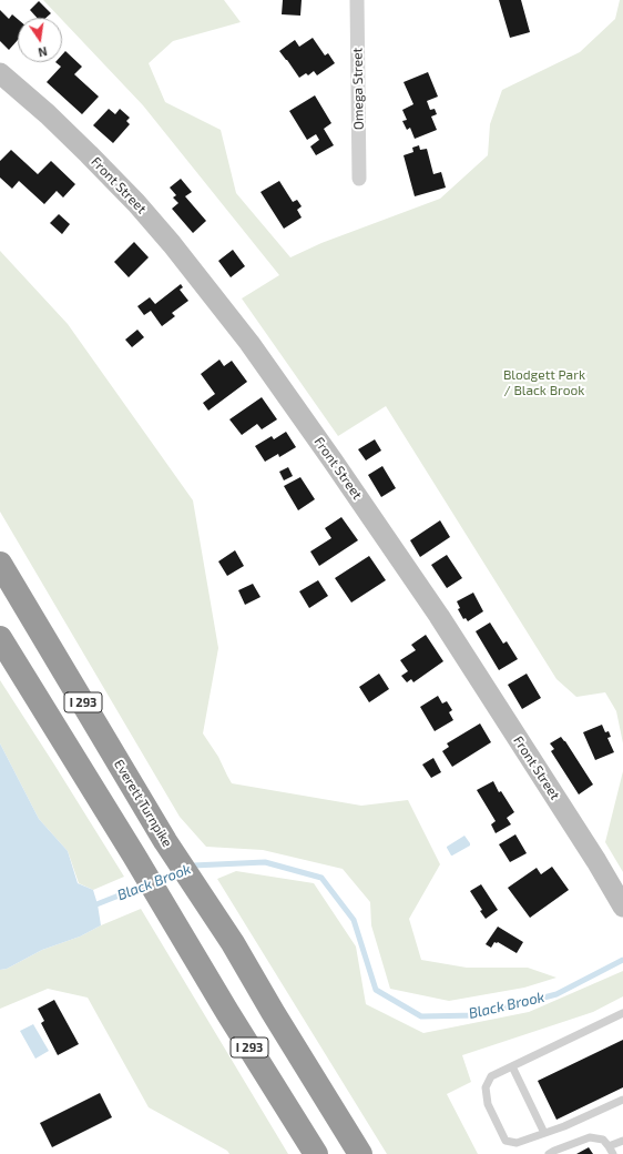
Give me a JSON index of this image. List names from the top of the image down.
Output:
{
  "streets": {
    "highway": ["I 293", "Everett Turnpike"],
    "main road": ["Front Street"],
    "street": ["Omega Street"]
  },
  "water": ["Black Brook"],
  "parks": ["Blodgett Park / Black Brook"],
  "north": "bottom"
}
